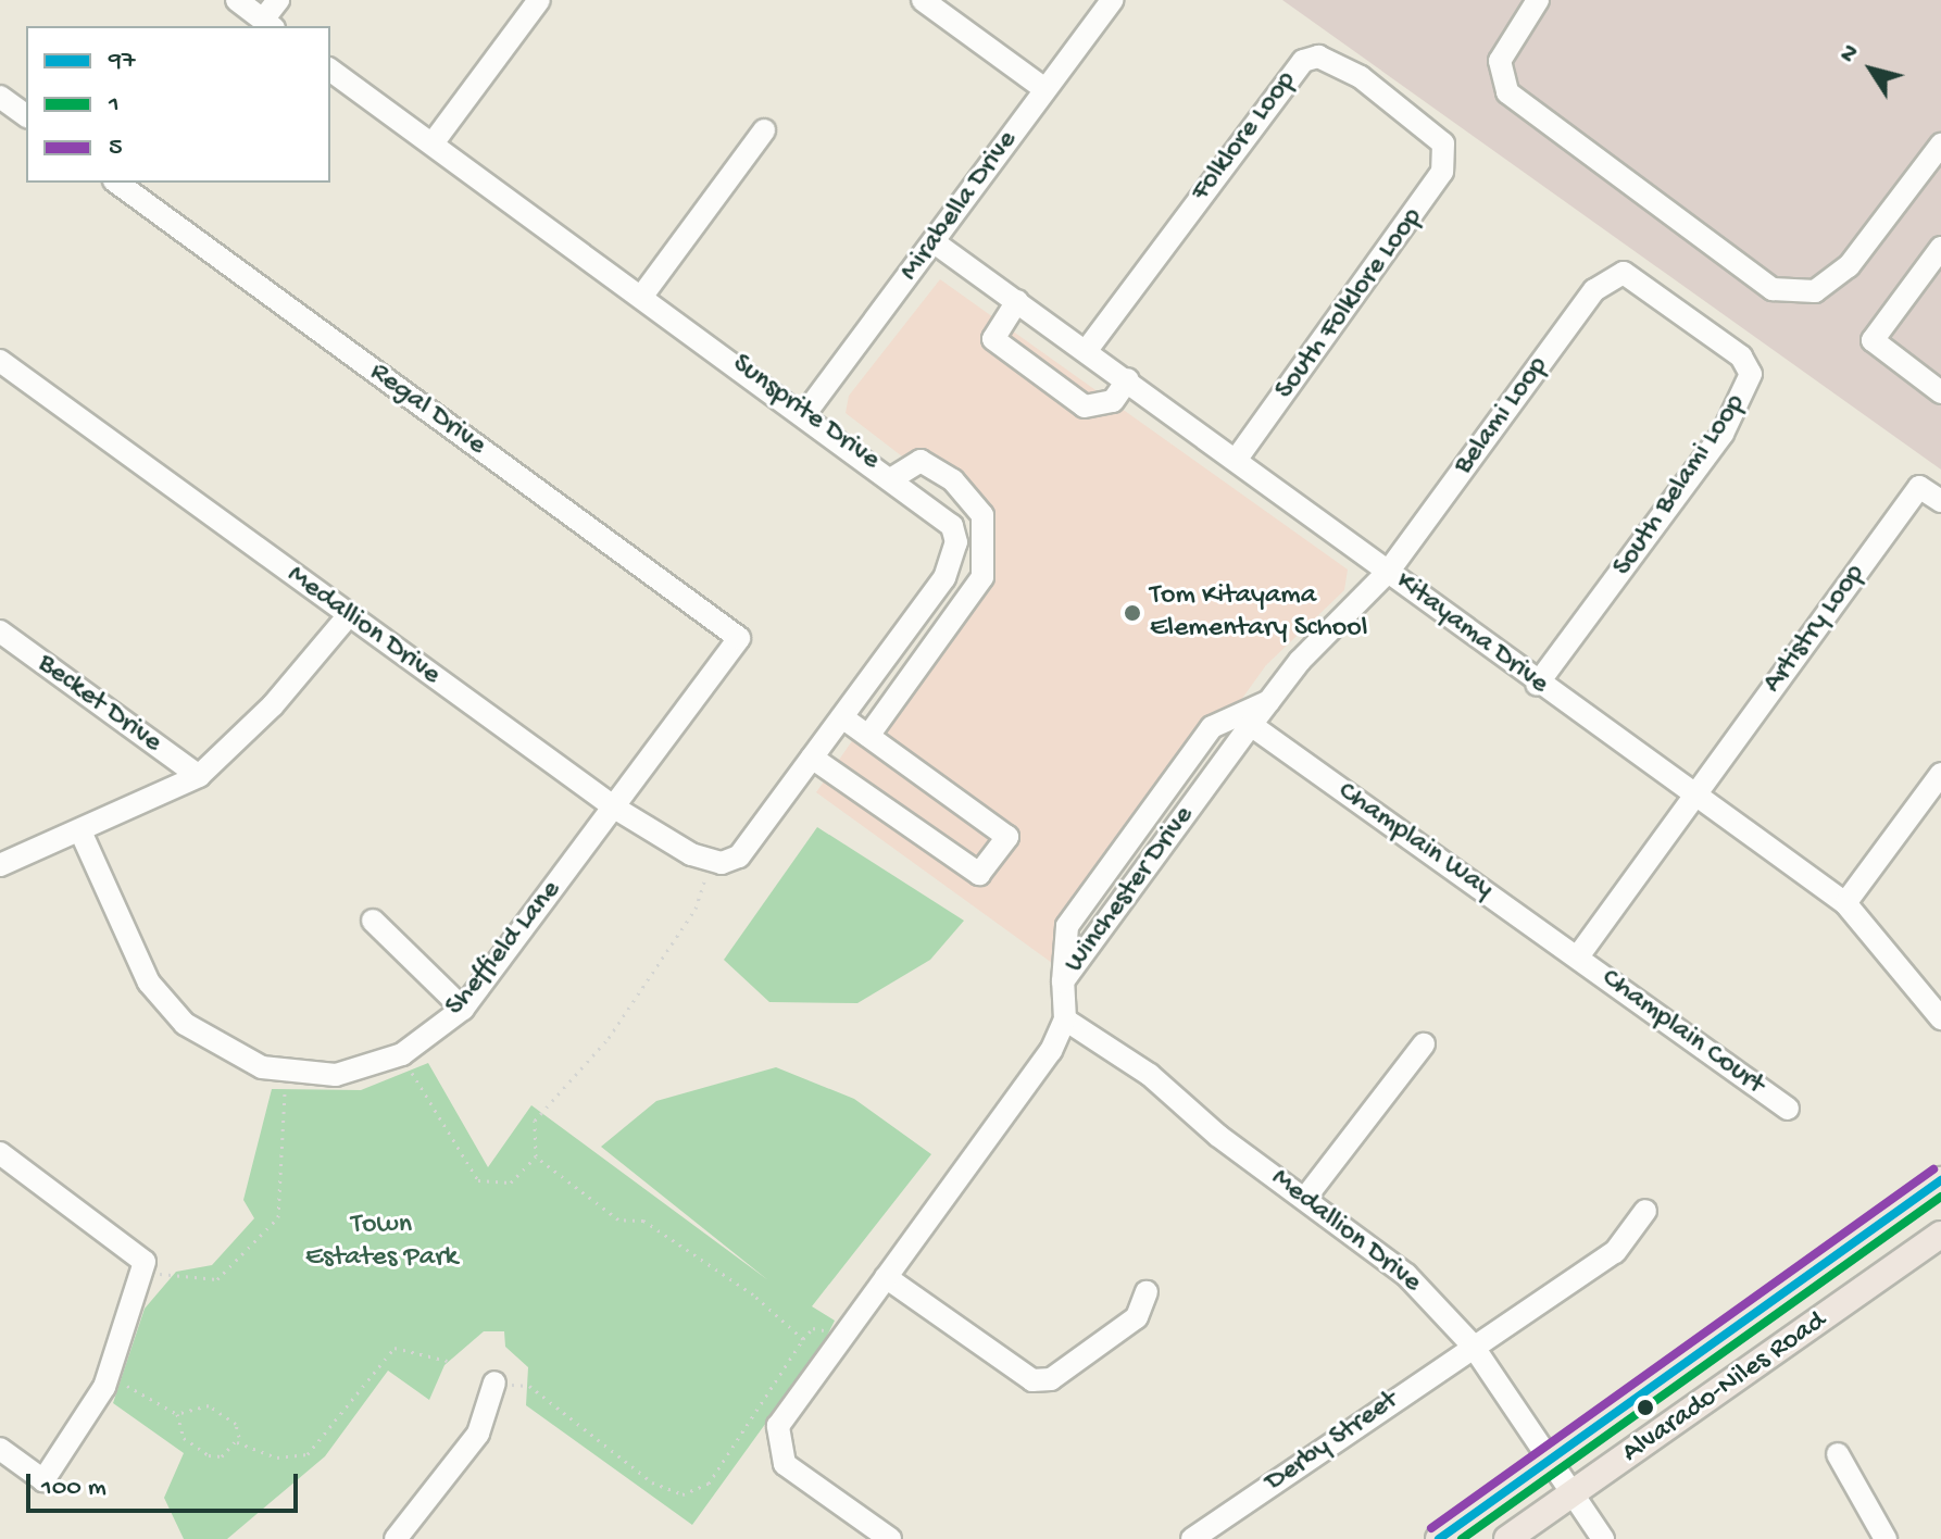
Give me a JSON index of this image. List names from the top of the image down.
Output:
{
  "streets": {
    "main road": ["Alvarado-Niles Road"],
    "street": [
      "Folklore Loop",
      "Mirabella Drive",
      "South Folklore Loop",
      "Regal Drive",
      "Sunsprite Drive",
      "Belami Loop",
      "South Belami Loop",
      "Medallion Drive",
      "Artistry Loop",
      "Kitayama Drive",
      "Becket Drive",
      "Champlain Way",
      "Winchester Drive",
      "Sheffield Lane",
      "Champlain Court",
      "Derby Street"
    ]
  },
  "crossings": [
    ["Folklore Loop", "South Folklore Loop"],
    ["Folklore Loop", "Kitayama Drive"],
    ["Mirabella Drive", "Sunsprite Drive"],
    ["Mirabella Drive", "Kitayama Drive"],
    ["South Folklore Loop", "Kitayama Drive"],
    ["Regal Drive", "Sheffield Lane"],
    ["Sunsprite Drive", "Medallion Drive"],
    ["Belami Loop", "South Belami Loop"],
    ["Belami Loop", "Kitayama Drive"],
    ["Belami Loop", "Winchester Drive"],
    ["South Belami Loop", "Kitayama Drive"],
    ["Medallion Drive", "Winchester Drive"],
    ["Medallion Drive", "Sheffield Lane"],
    ["Medallion Drive", "Alvarado-Niles Road"],
    ["Medallion Drive", "Derby Street"],
    ["Artistry Loop", "Kitayama Drive"],
    ["Kitayama Drive", "Winchester Drive"],
    ["Champlain Way", "Winchester Drive"],
    ["Champlain Way", "Champlain Court"]
  ],
  "parks": ["Town Estates Park"],
  "places": ["Tom Kitayama Elementary School"],
  "lines": ["transit line 5", "transit line 97", "transit line 1"],
  "legend": ["97", "1", "5"],
  "scale_bar": "100 m",
  "north": "top left"
}
